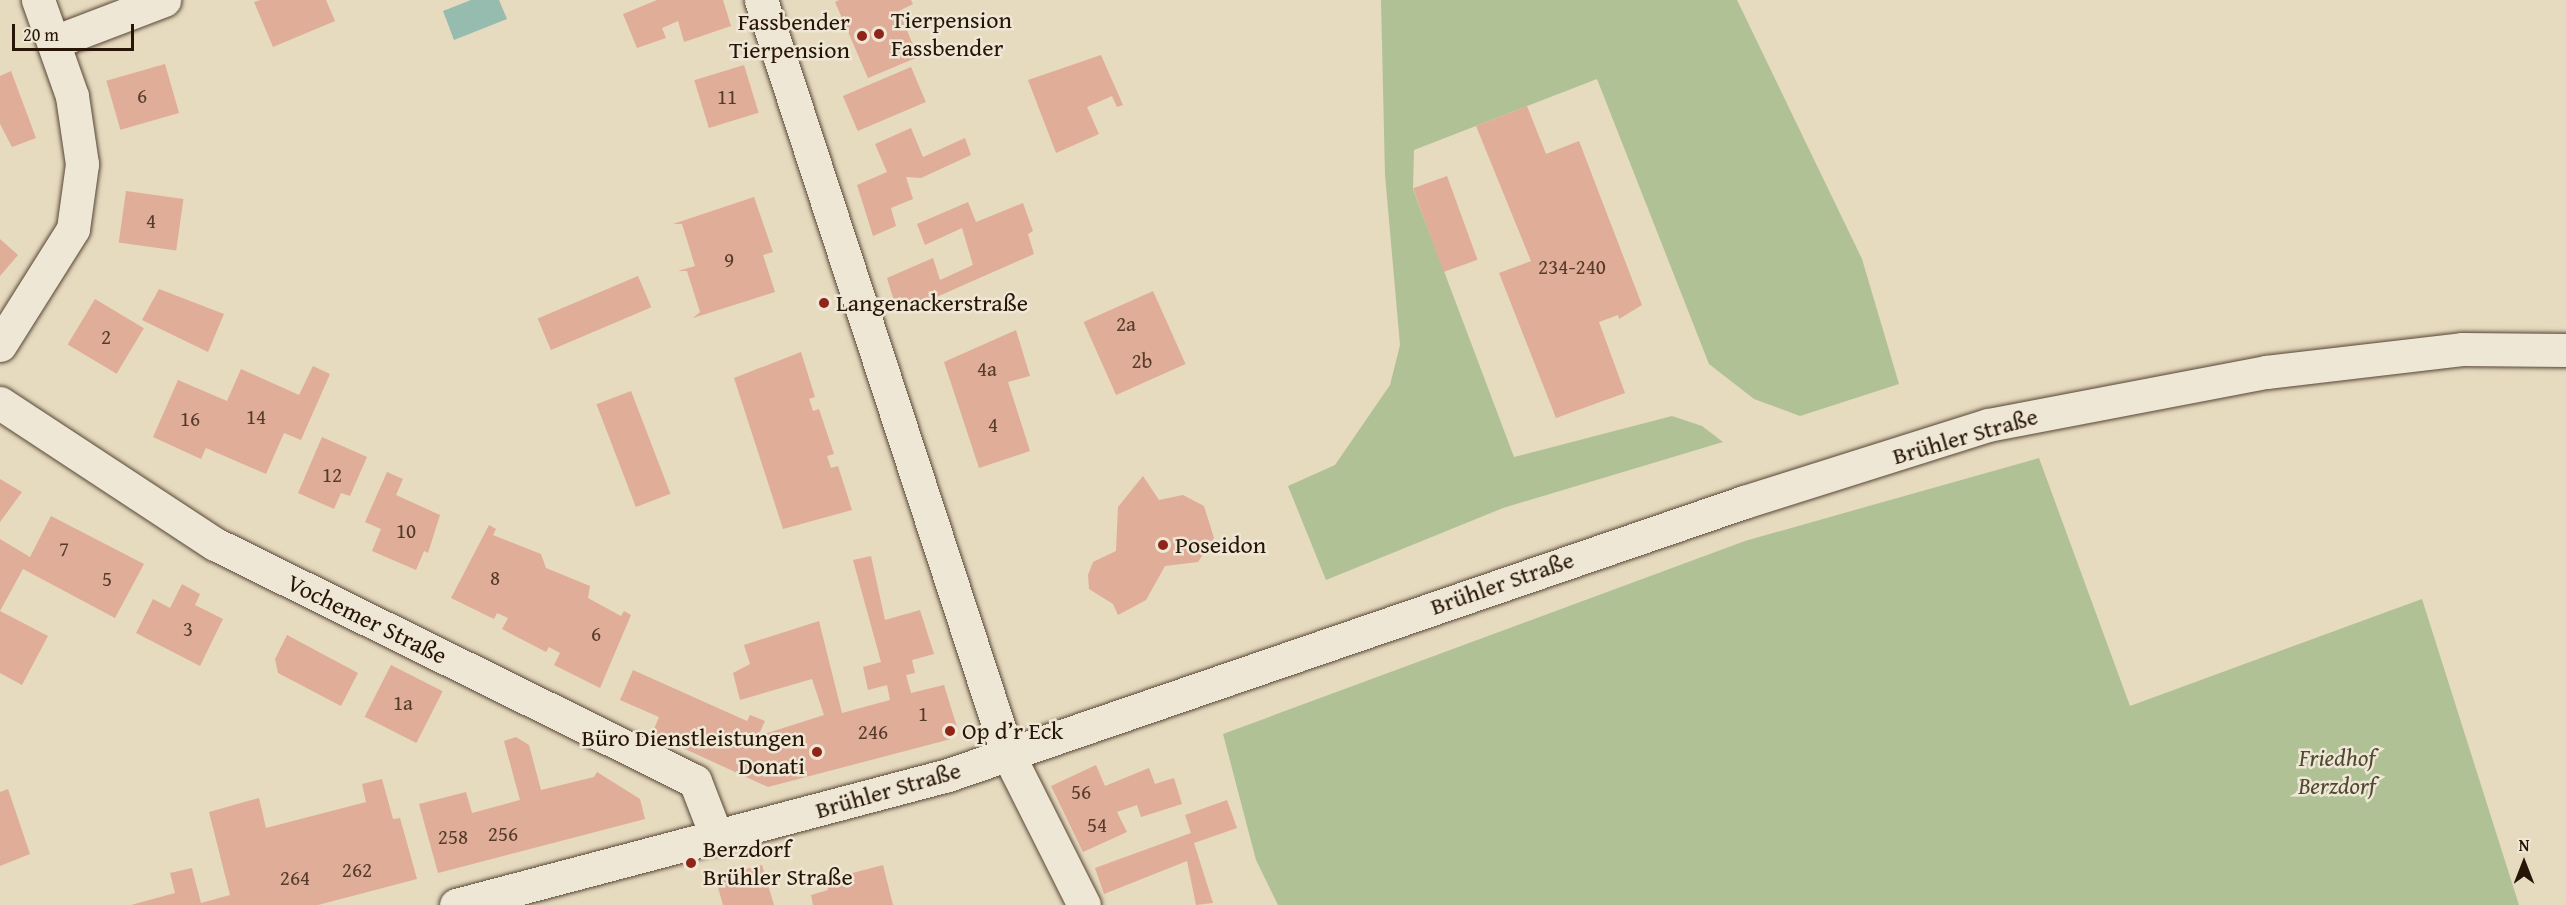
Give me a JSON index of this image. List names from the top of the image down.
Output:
{
  "streets": {
    "street": ["Brühler Straße", "Vochemer Straße"]
  },
  "crossings": [
    ["Brühler Straße", "Vochemer Straße"]
  ],
  "parks": ["Friedhof Berzdorf"],
  "places": [
    "Tierpension Fassbender",
    "Fassbender Tierpension",
    "Langenackerstraße",
    "Poseidon",
    "Op d’r Eck",
    "Büro Dienstleistungen Donati",
    "Berzdorf Brühler Straße"
  ],
  "house_numbers": [
    "6",
    "11",
    "4",
    "9",
    "234-240",
    "2a",
    "2",
    "2b",
    "4a",
    "14",
    "16",
    "4",
    "12",
    "10",
    "7",
    "8",
    "5",
    "3",
    "6",
    "1a",
    "1",
    "246",
    "56",
    "54",
    "256",
    "258",
    "262",
    "264"
  ],
  "scale_bar": "20 m",
  "north": "top"
}
